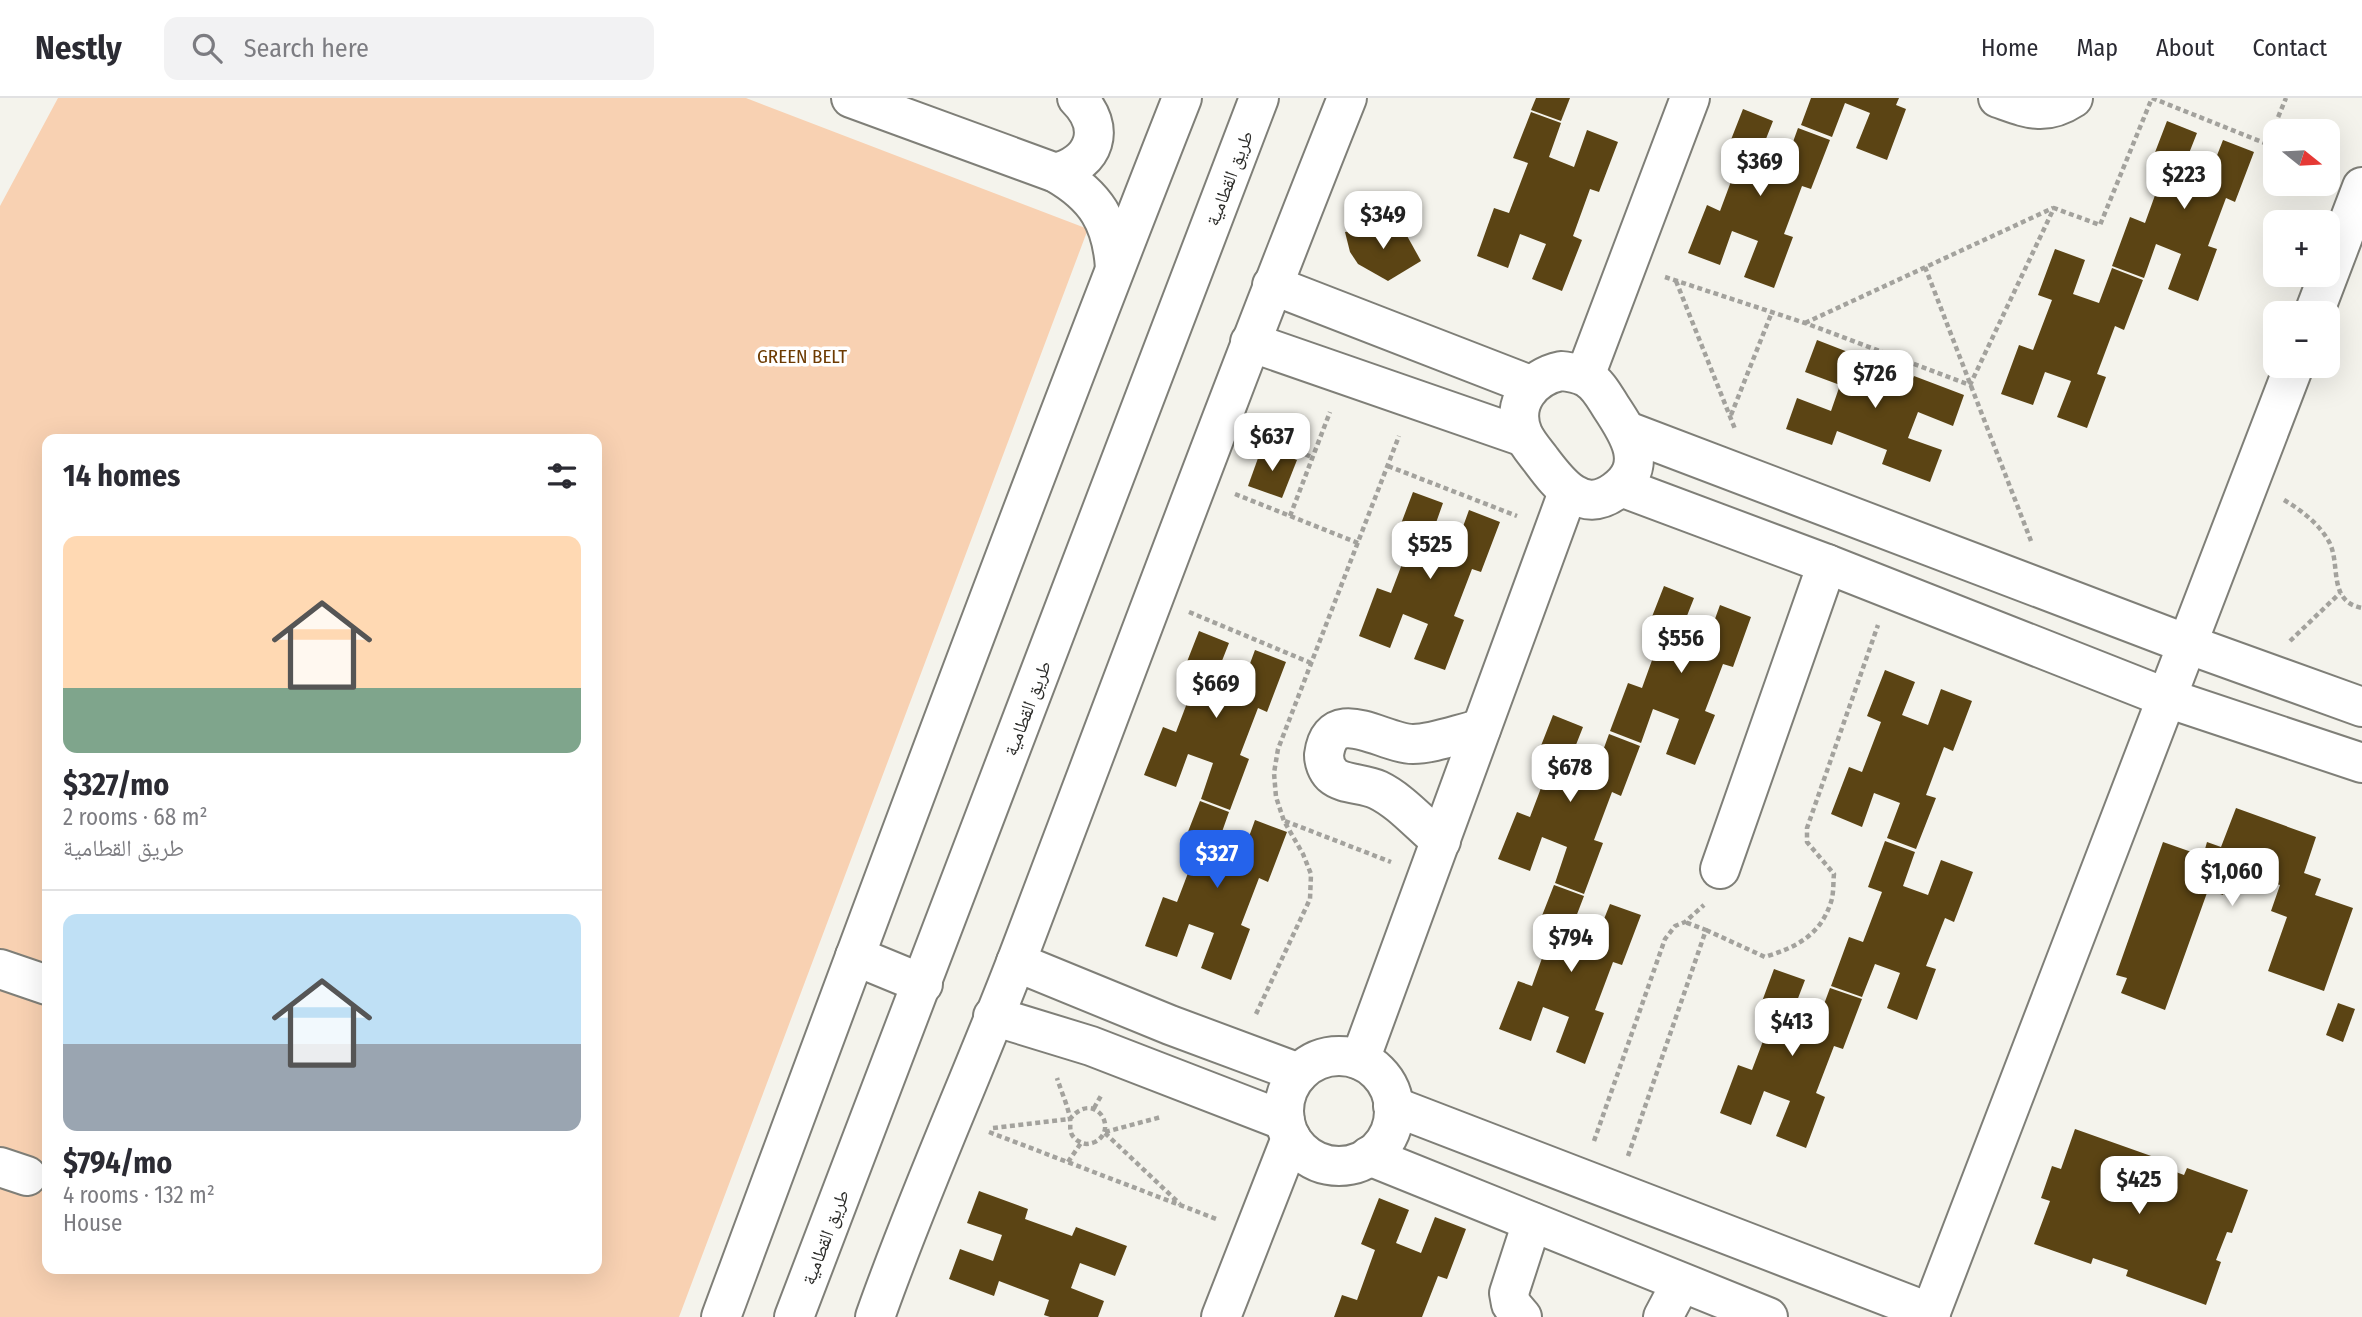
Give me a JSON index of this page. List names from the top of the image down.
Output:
{
  "streets": {
    "street": ["طريق القطامية"]
  },
  "parks": ["GREEN BELT"],
  "north": "right",
  "page": {
    "header": "Nestly",
    "search": "Search here",
    "nav": [
      "Home",
      "Map",
      "About",
      "Contact"
    ],
    "map_buttons": ["+", "−"],
    "price": [
      "$369",
      "$223",
      "$349",
      "$726",
      "$637",
      "$525",
      "$556",
      "$669",
      "$678",
      "$327",
      "$1,060",
      "$794",
      "$413",
      "$425"
    ],
    "heading": "14 homes",
    "list": [
      {
        "name": "$327/mo",
        "note": "2 rooms · 68 m² · طريق القطامية"
      },
      {
        "name": "$794/mo",
        "note": "4 rooms · 132 m² · House"
      }
    ]
  }
}
